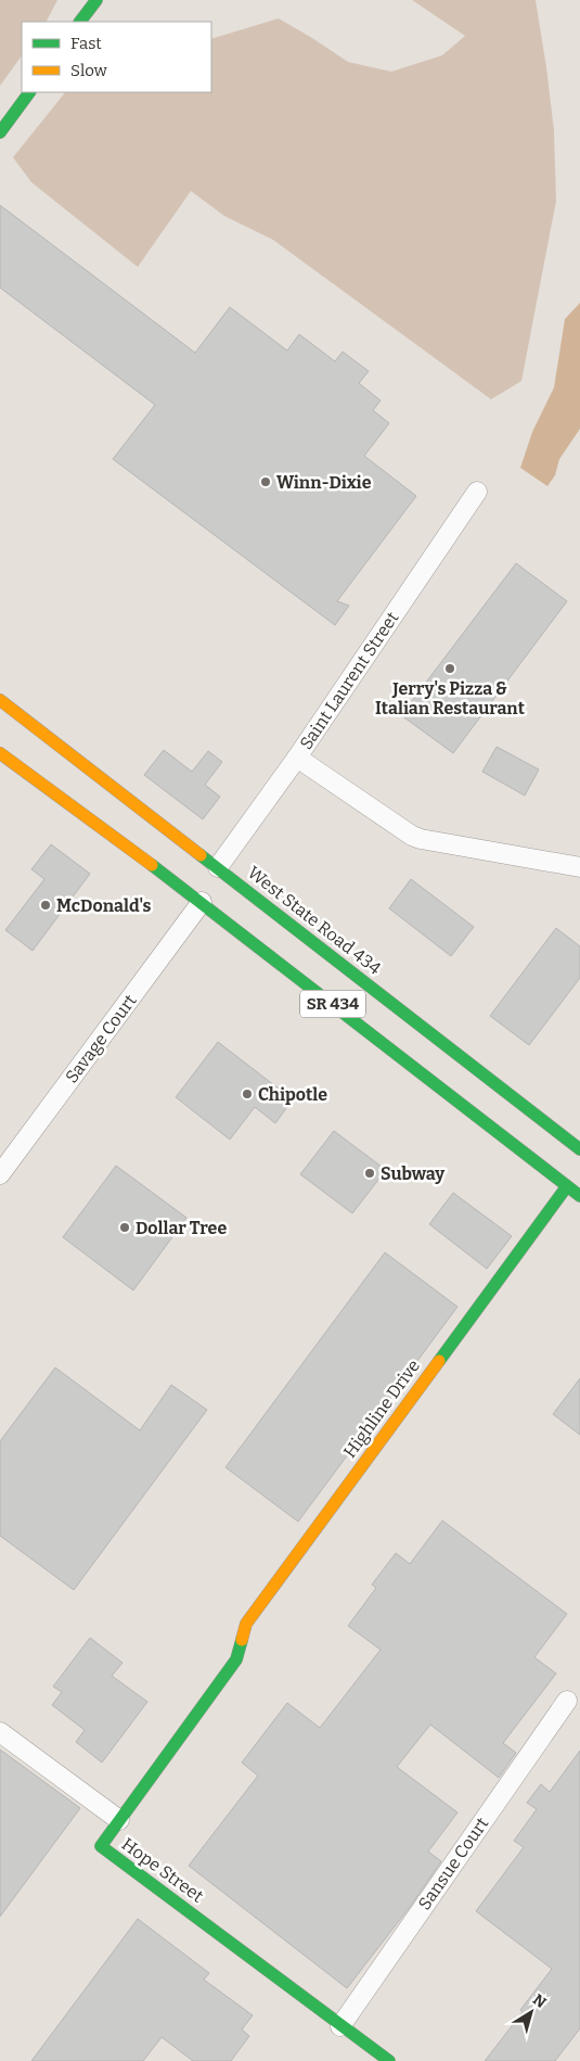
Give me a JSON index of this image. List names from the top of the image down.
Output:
{
  "streets": {
    "main road": [
      "West State Road 434",
      "SR 434",
      "Highline Drive",
      "Hope Street"
    ],
    "street": ["Saint Laurent Street", "Savage Court", "Sansue Court"]
  },
  "crossings": [
    ["Saint Laurent Street", "West State Road 434"],
    ["SR 434", "Savage Court"],
    ["SR 434", "Highline Drive"],
    ["Highline Drive", "Hope Street"],
    ["Sansue Court", "Hope Street"]
  ],
  "places": [
    "Winn-Dixie",
    "Jerry's Pizza & Italian Restaurant",
    "McDonald's",
    "Chipotle",
    "Subway",
    "Dollar Tree"
  ],
  "legend": ["Fast", "Slow"],
  "north": "top right"
}
